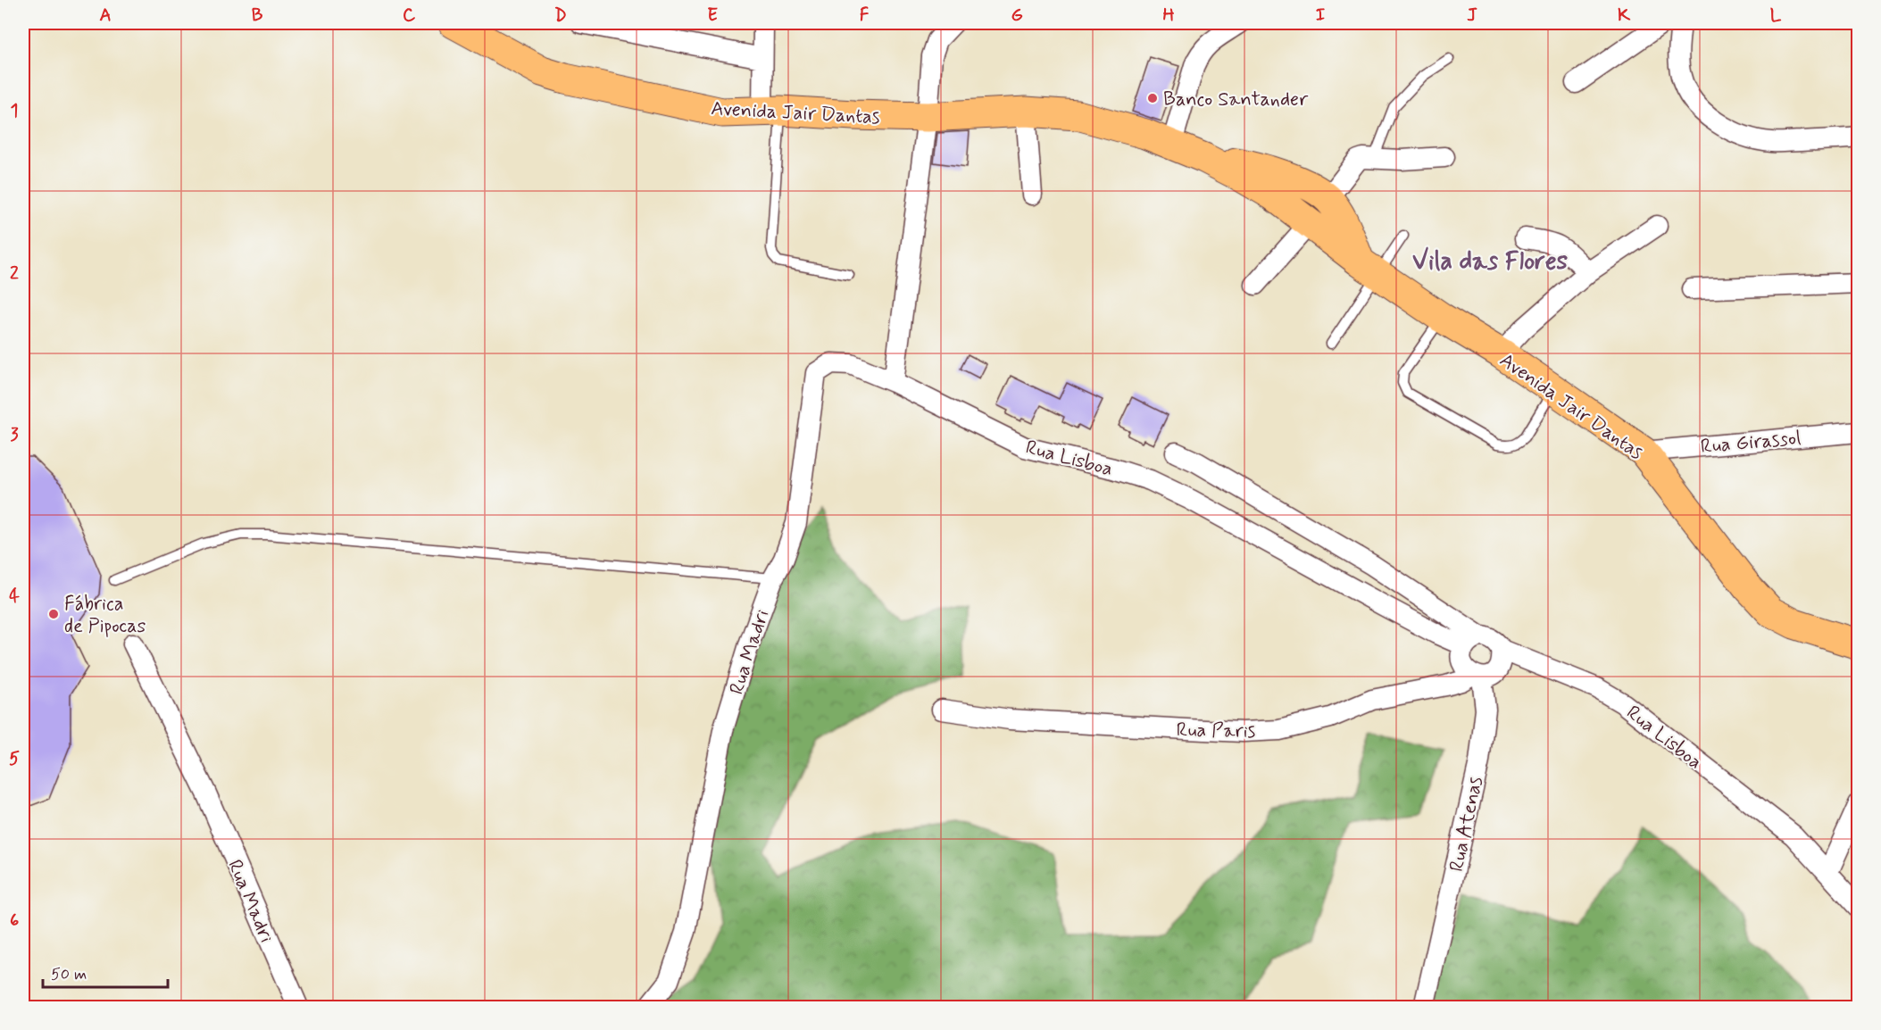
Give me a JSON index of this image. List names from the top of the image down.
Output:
{
  "streets": {
    "main road": ["Avenida Jair Dantas"],
    "street": [
      "Rua Girassol",
      "Rua Lisboa",
      "Rua Madri",
      "Rua Paris",
      "Rua Atenas"
    ]
  },
  "crossings": [
    ["Avenida Jair Dantas", "Rua Girassol"],
    ["Rua Lisboa", "Rua Madri"],
    ["Rua Lisboa", "Rua Paris"],
    ["Rua Lisboa", "Rua Atenas"],
    ["Rua Paris", "Rua Atenas"]
  ],
  "districts": ["Vila das Flores"],
  "places": ["Banco Santander", "Fábrica de Pipocas"],
  "scale_bar": "50 m",
  "grid": {
    "columns": [
      "A",
      "B",
      "C",
      "D",
      "E",
      "F",
      "G",
      "H",
      "I",
      "J",
      "K",
      "L"
    ],
    "rows": [
      "1",
      "2",
      "3",
      "4",
      "5",
      "6"
    ]
  }
}
